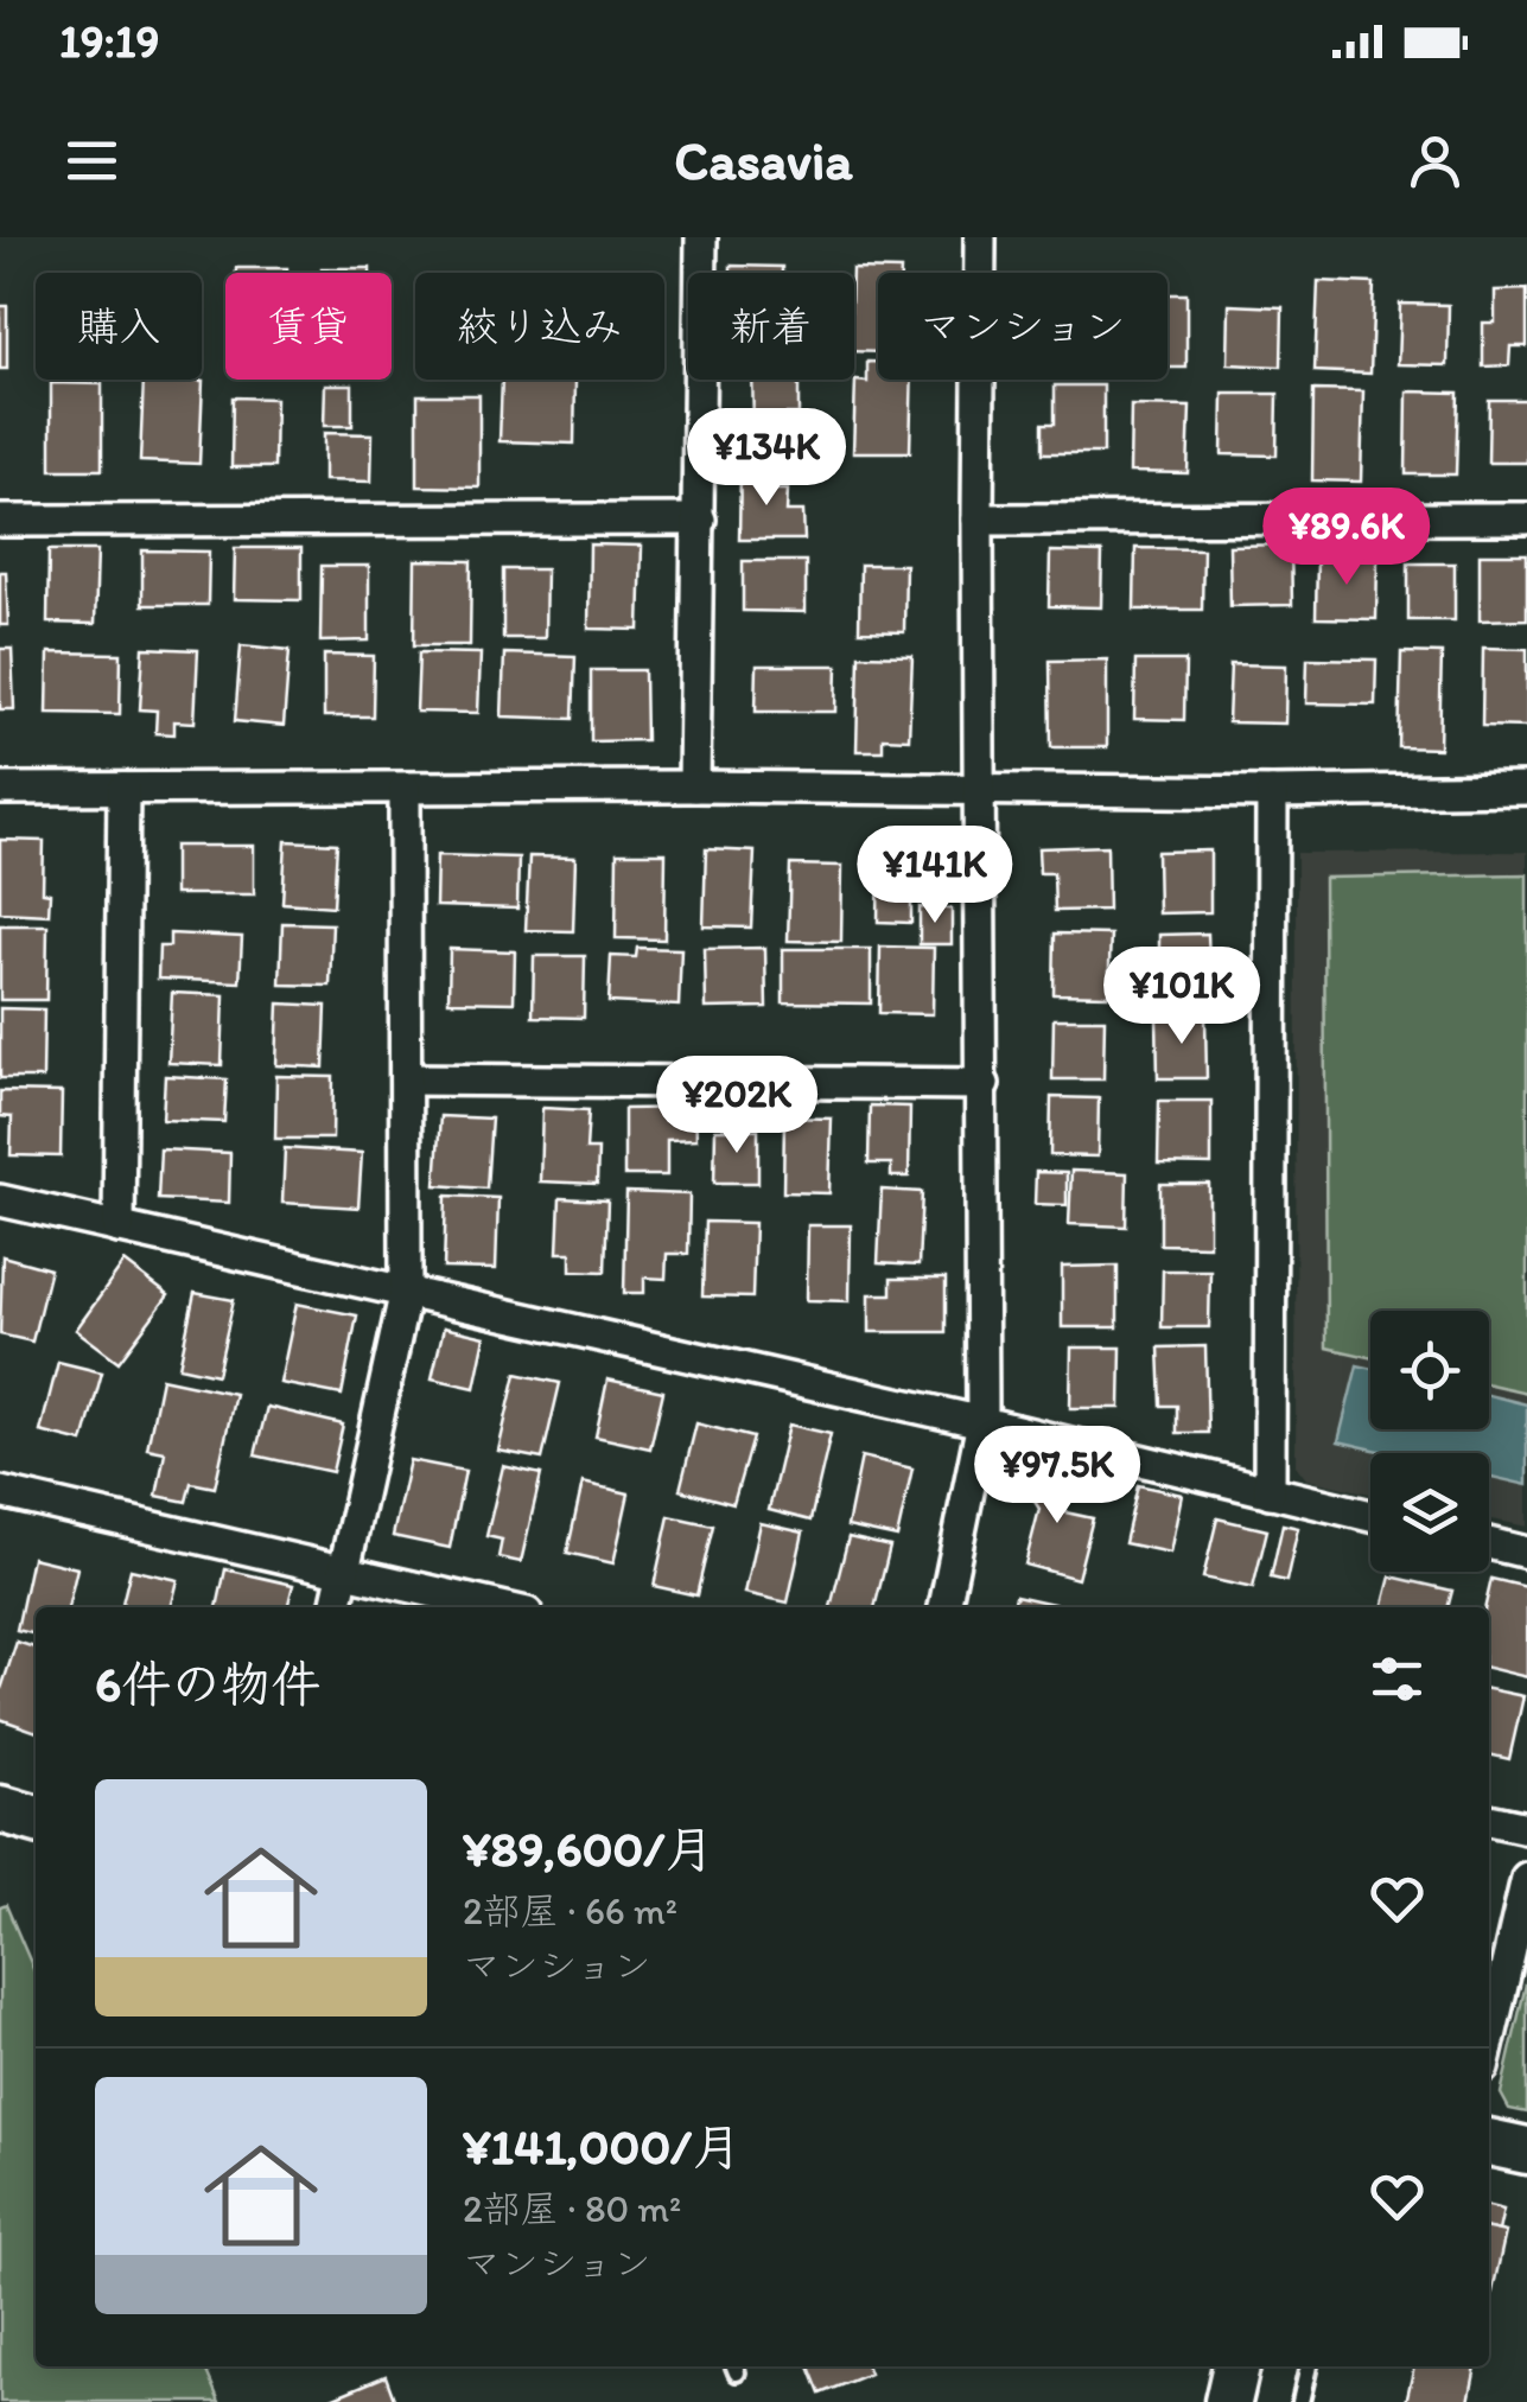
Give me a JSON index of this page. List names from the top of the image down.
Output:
{
  "page": {
    "status": "19:19",
    "header": "Casavia",
    "chip": [
      "購入",
      "賃貸",
      "絞り込み",
      "新着",
      "マンション"
    ],
    "price": [
      "¥134K",
      "¥89.6K",
      "¥141K",
      "¥101K",
      "¥202K",
      "¥97.5K"
    ],
    "heading": "6件の物件",
    "list": [
      {
        "name": "¥89,600/月",
        "note": "2部屋 · 66 m² · マンション"
      },
      {
        "name": "¥141,000/月",
        "note": "2部屋 · 80 m² · マンション"
      }
    ]
  }
}
